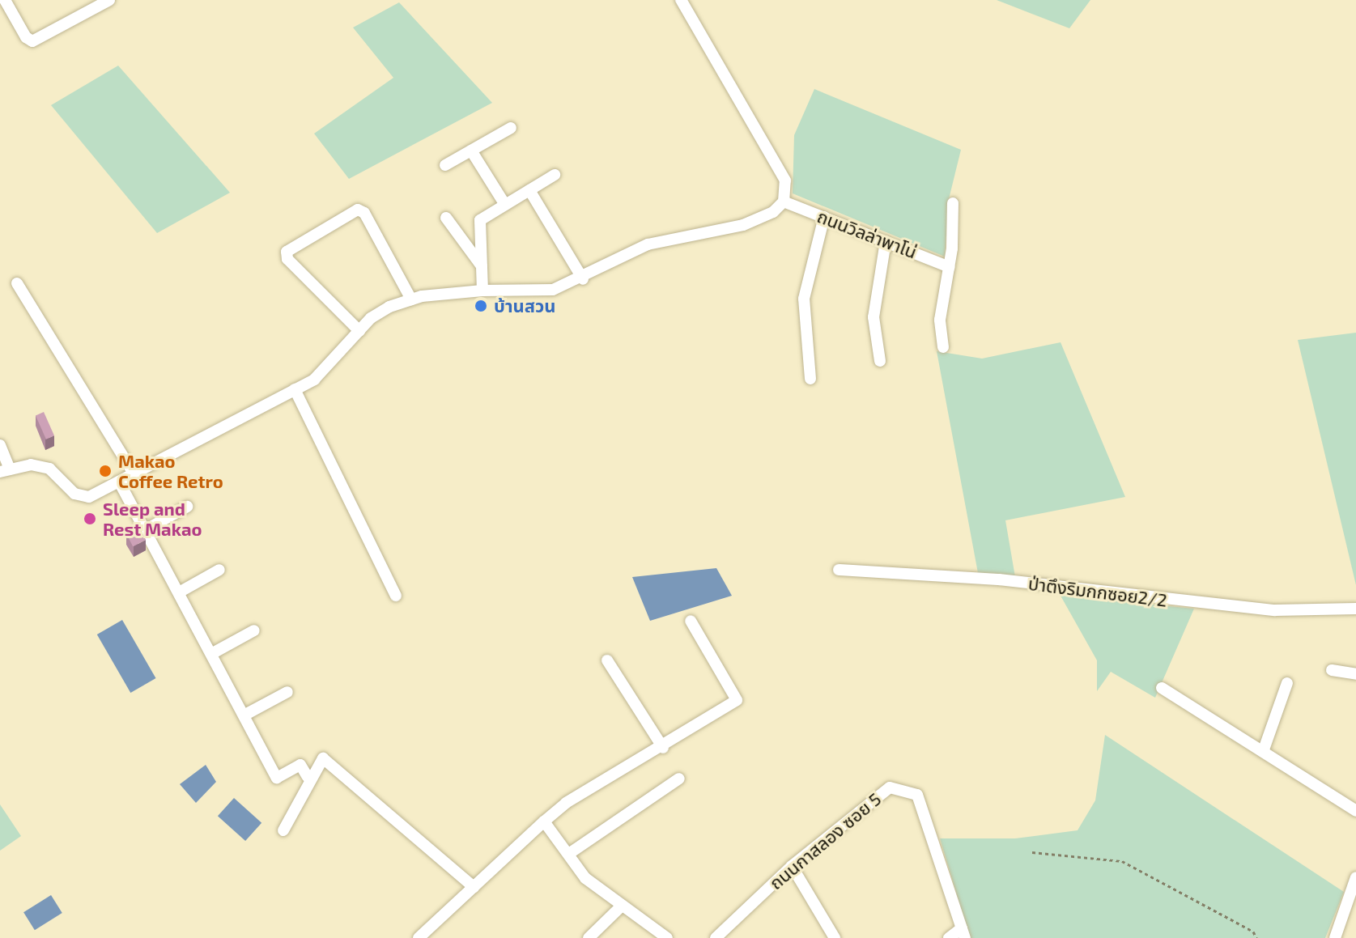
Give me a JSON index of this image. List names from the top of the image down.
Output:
{
  "streets": {
    "street": ["ถนนวิลล่าพาโน่", "ป่าตึงริมกกซอย2/2", "ถนนกาสลอง ซอย 5"]
  },
  "places": ["บ้านสวน", "Makao Coffee Retro", "Sleep and Rest Makao"]
}
